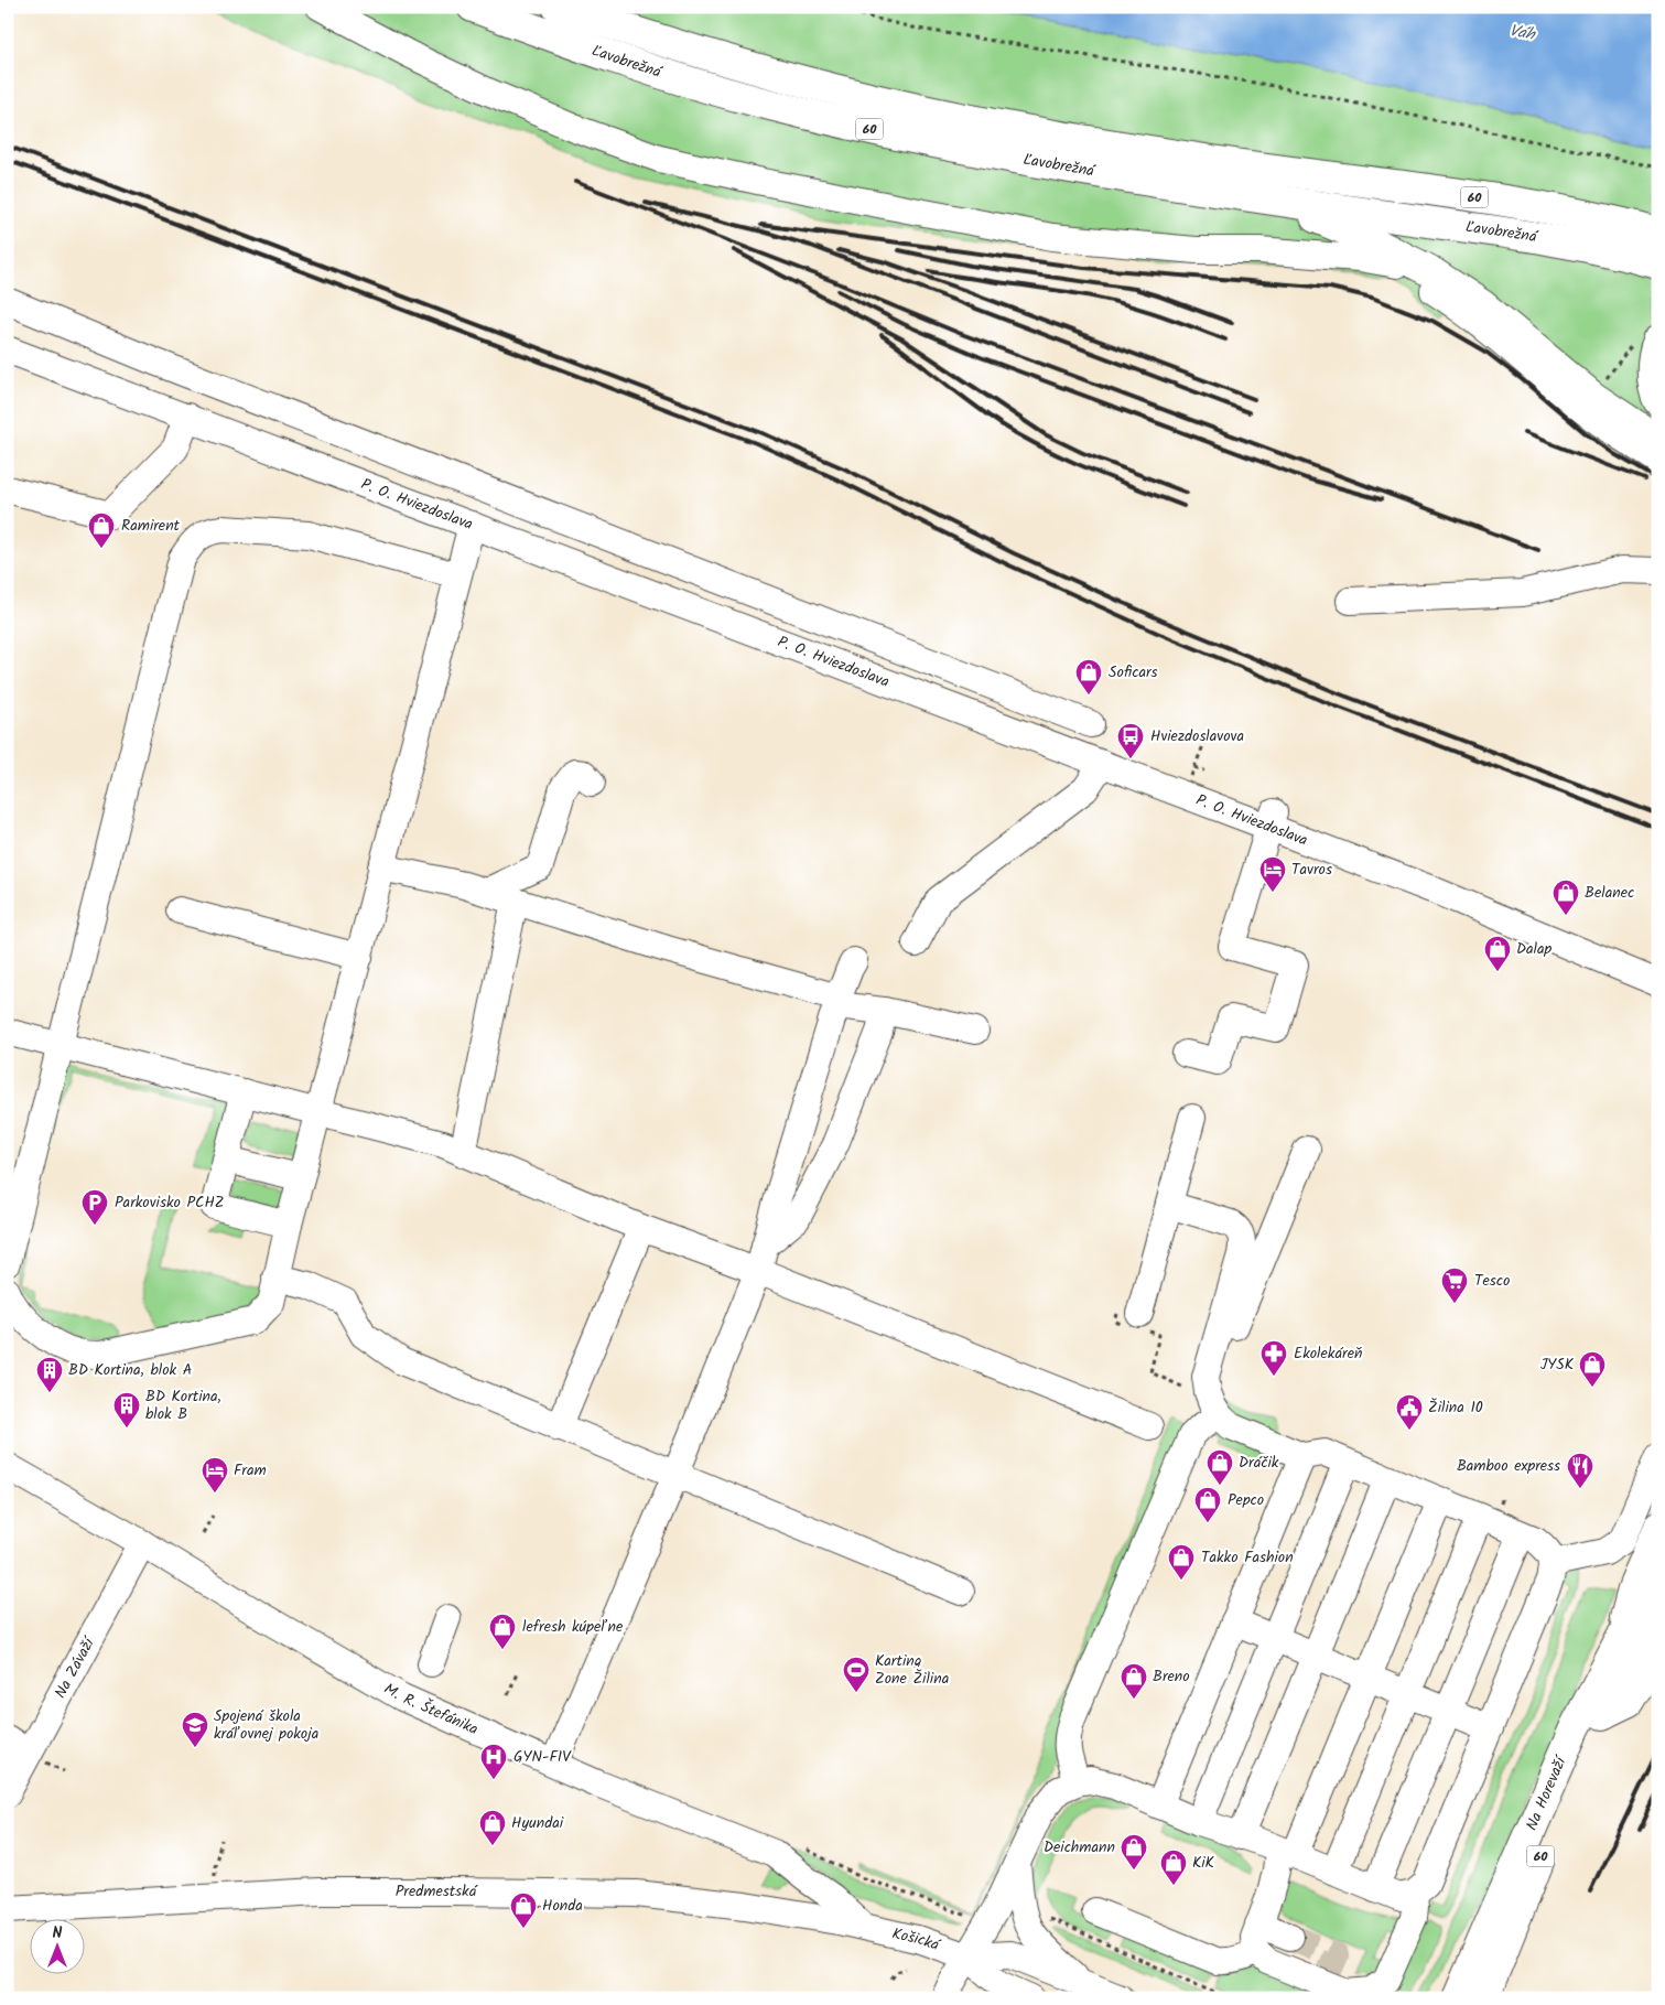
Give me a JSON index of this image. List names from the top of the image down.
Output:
{
  "streets": {
    "main road": ["Ľavobrežná", "60", "Na Horevaží"],
    "street": [
      "P. O. Hviezdoslava",
      "Na Závaží",
      "M. R. Štefánika",
      "Predmestská",
      "Košická"
    ]
  },
  "crossings": [
    ["Ľavobrežná", "60"],
    ["Na Závaží", "M. R. Štefánika"],
    ["M. R. Štefánika", "Predmestská"],
    ["M. R. Štefánika", "Košická"],
    ["Predmestská", "Košická"]
  ],
  "water": ["Váh"],
  "places": {
    "shop": [
      "Ramirent",
      "Soficars",
      "Belanec",
      "Dalap",
      "JYSK",
      "Dráčik",
      "Pepco",
      "Takko Fashion",
      "lefresh kúpeľne",
      "Breno",
      "Hyundai",
      "Deichmann",
      "KiK",
      "Honda"
    ],
    "bus stop": ["Hviezdoslavova"],
    "hotel": ["Tavros", "Fram"],
    "parking": ["Parkovisko PCHZ"],
    "supermarket": ["Tesco"],
    "pharmacy": ["Ekolekáreň"],
    "building": ["BD Kortina, blok A", "BD Kortina, blok B"],
    "public building": ["Žilina 10"],
    "restaurant": ["Bamboo express"],
    "sports": ["Karting Zone Žilina"],
    "school or university": ["Spojená škola kráľovnej pokoja"],
    "hospital": ["GYN-FIV"]
  },
  "north": "top"
}
